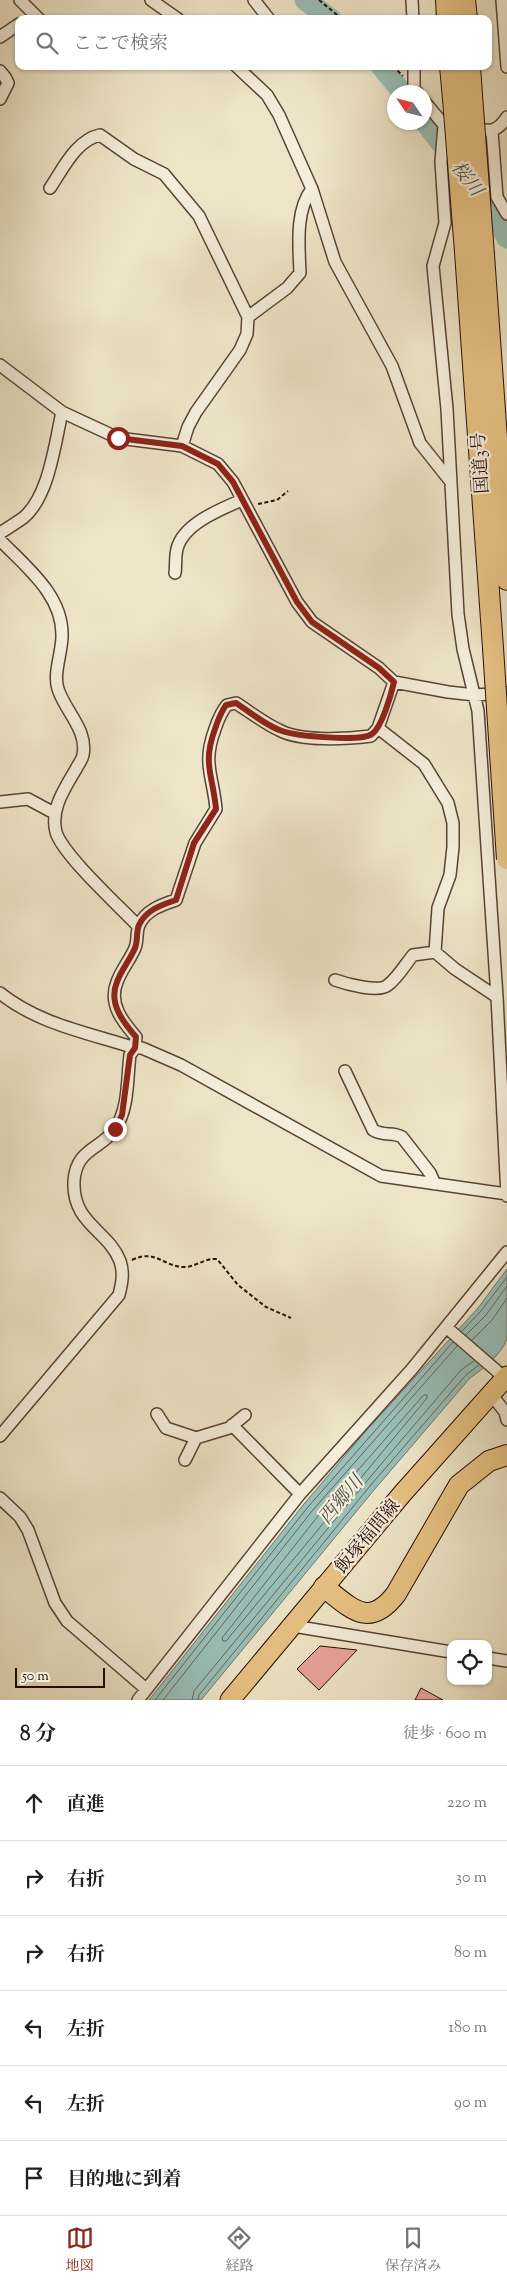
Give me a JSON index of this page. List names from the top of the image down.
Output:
{
  "streets": {
    "highway": ["国道3号"],
    "main road": ["飯塚福間線"]
  },
  "water": ["桜川", "西郷川"],
  "scale_bar": "50 m",
  "north": "top left",
  "page": {
    "search": "ここで検索",
    "scale": "50 m",
    "heading": ["8 分", "徒歩 · 600 m"],
    "list": [
      ["直進", "220 m"],
      ["右折", "30 m"],
      ["右折", "80 m"],
      ["左折", "180 m"],
      ["左折", "90 m"],
      "目的地に到着"
    ],
    "nav": ["地図", "経路", "保存済み"]
  }
}
